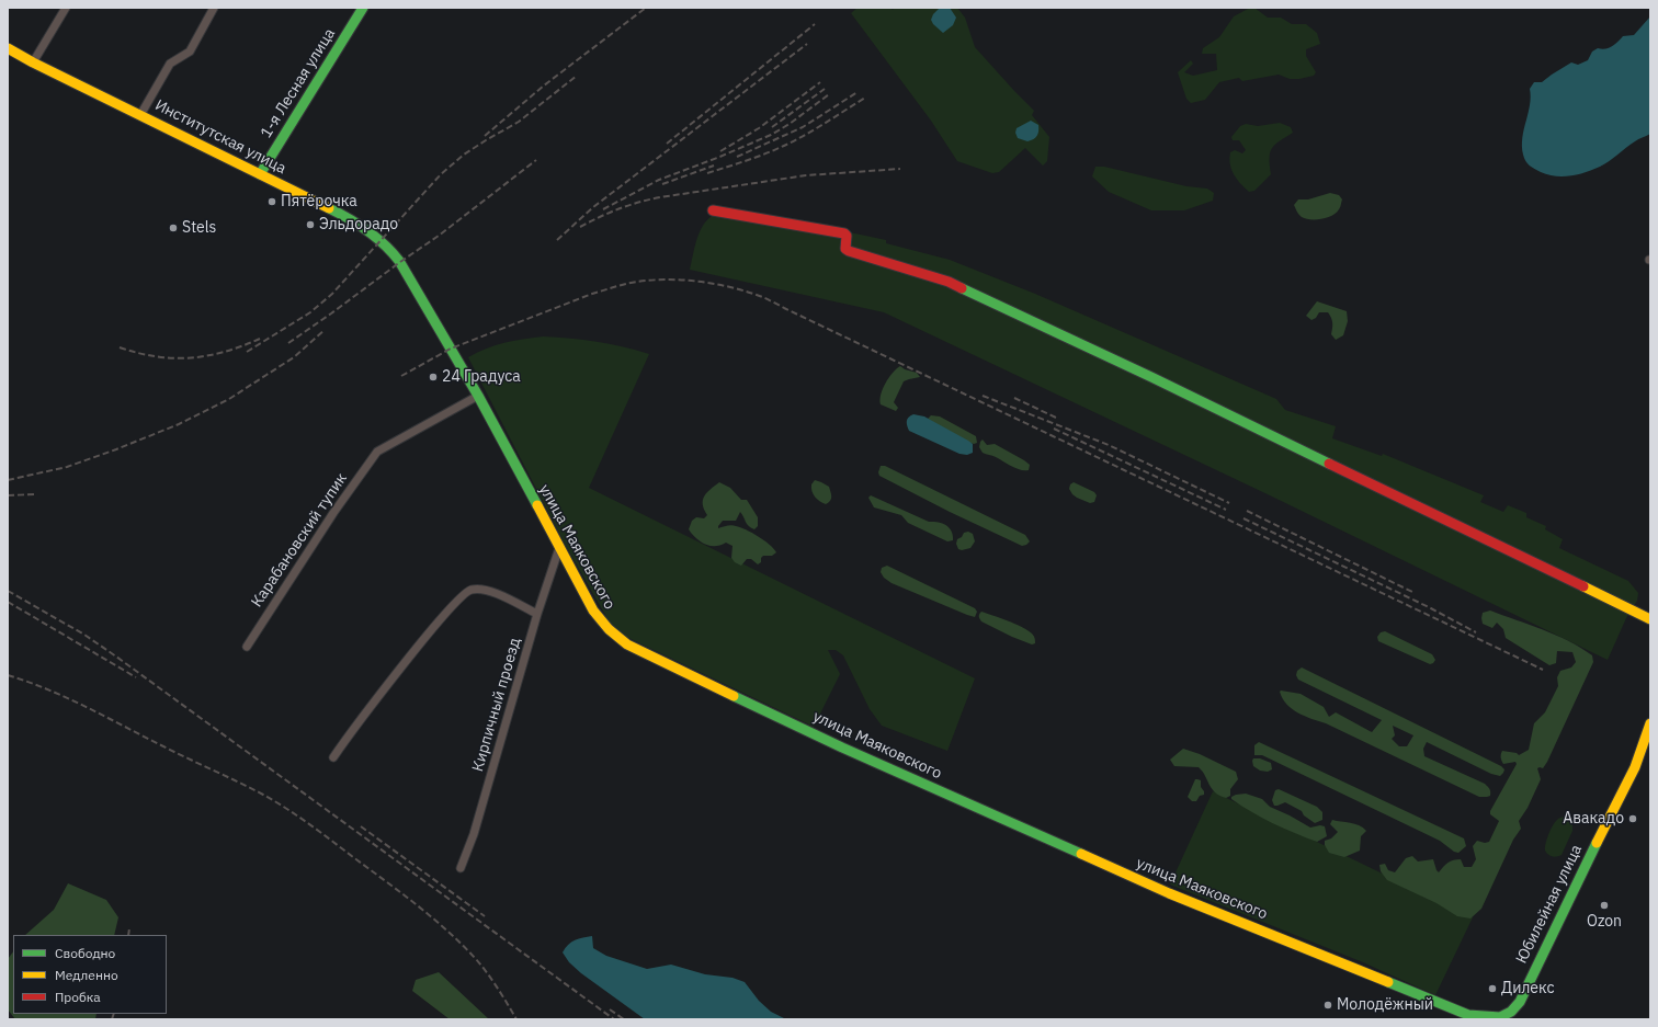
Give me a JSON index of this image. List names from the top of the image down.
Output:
{
  "streets": {
    "street": [
      "1-я Лесная улица",
      "Институтская улица",
      "Карабановский тупик",
      "улица Маяковского",
      "Кирпичный проезд",
      "Юбилейная улица"
    ]
  },
  "crossings": [
    ["1-я Лесная улица", "Институтская улица"],
    ["Институтская улица", "улица Маяковского"],
    ["Карабановский тупик", "улица Маяковского"],
    ["улица Маяковского", "Кирпичный проезд"],
    ["улица Маяковского", "Юбилейная улица"]
  ],
  "places": [
    "Пятёрочка",
    "Эльдорадо",
    "Stels",
    "24 Градуса",
    "Авакадо",
    "Ozon",
    "Дилекс",
    "Молодёжный"
  ],
  "legend": ["Свободно", "Медленно", "Пробка"]
}
